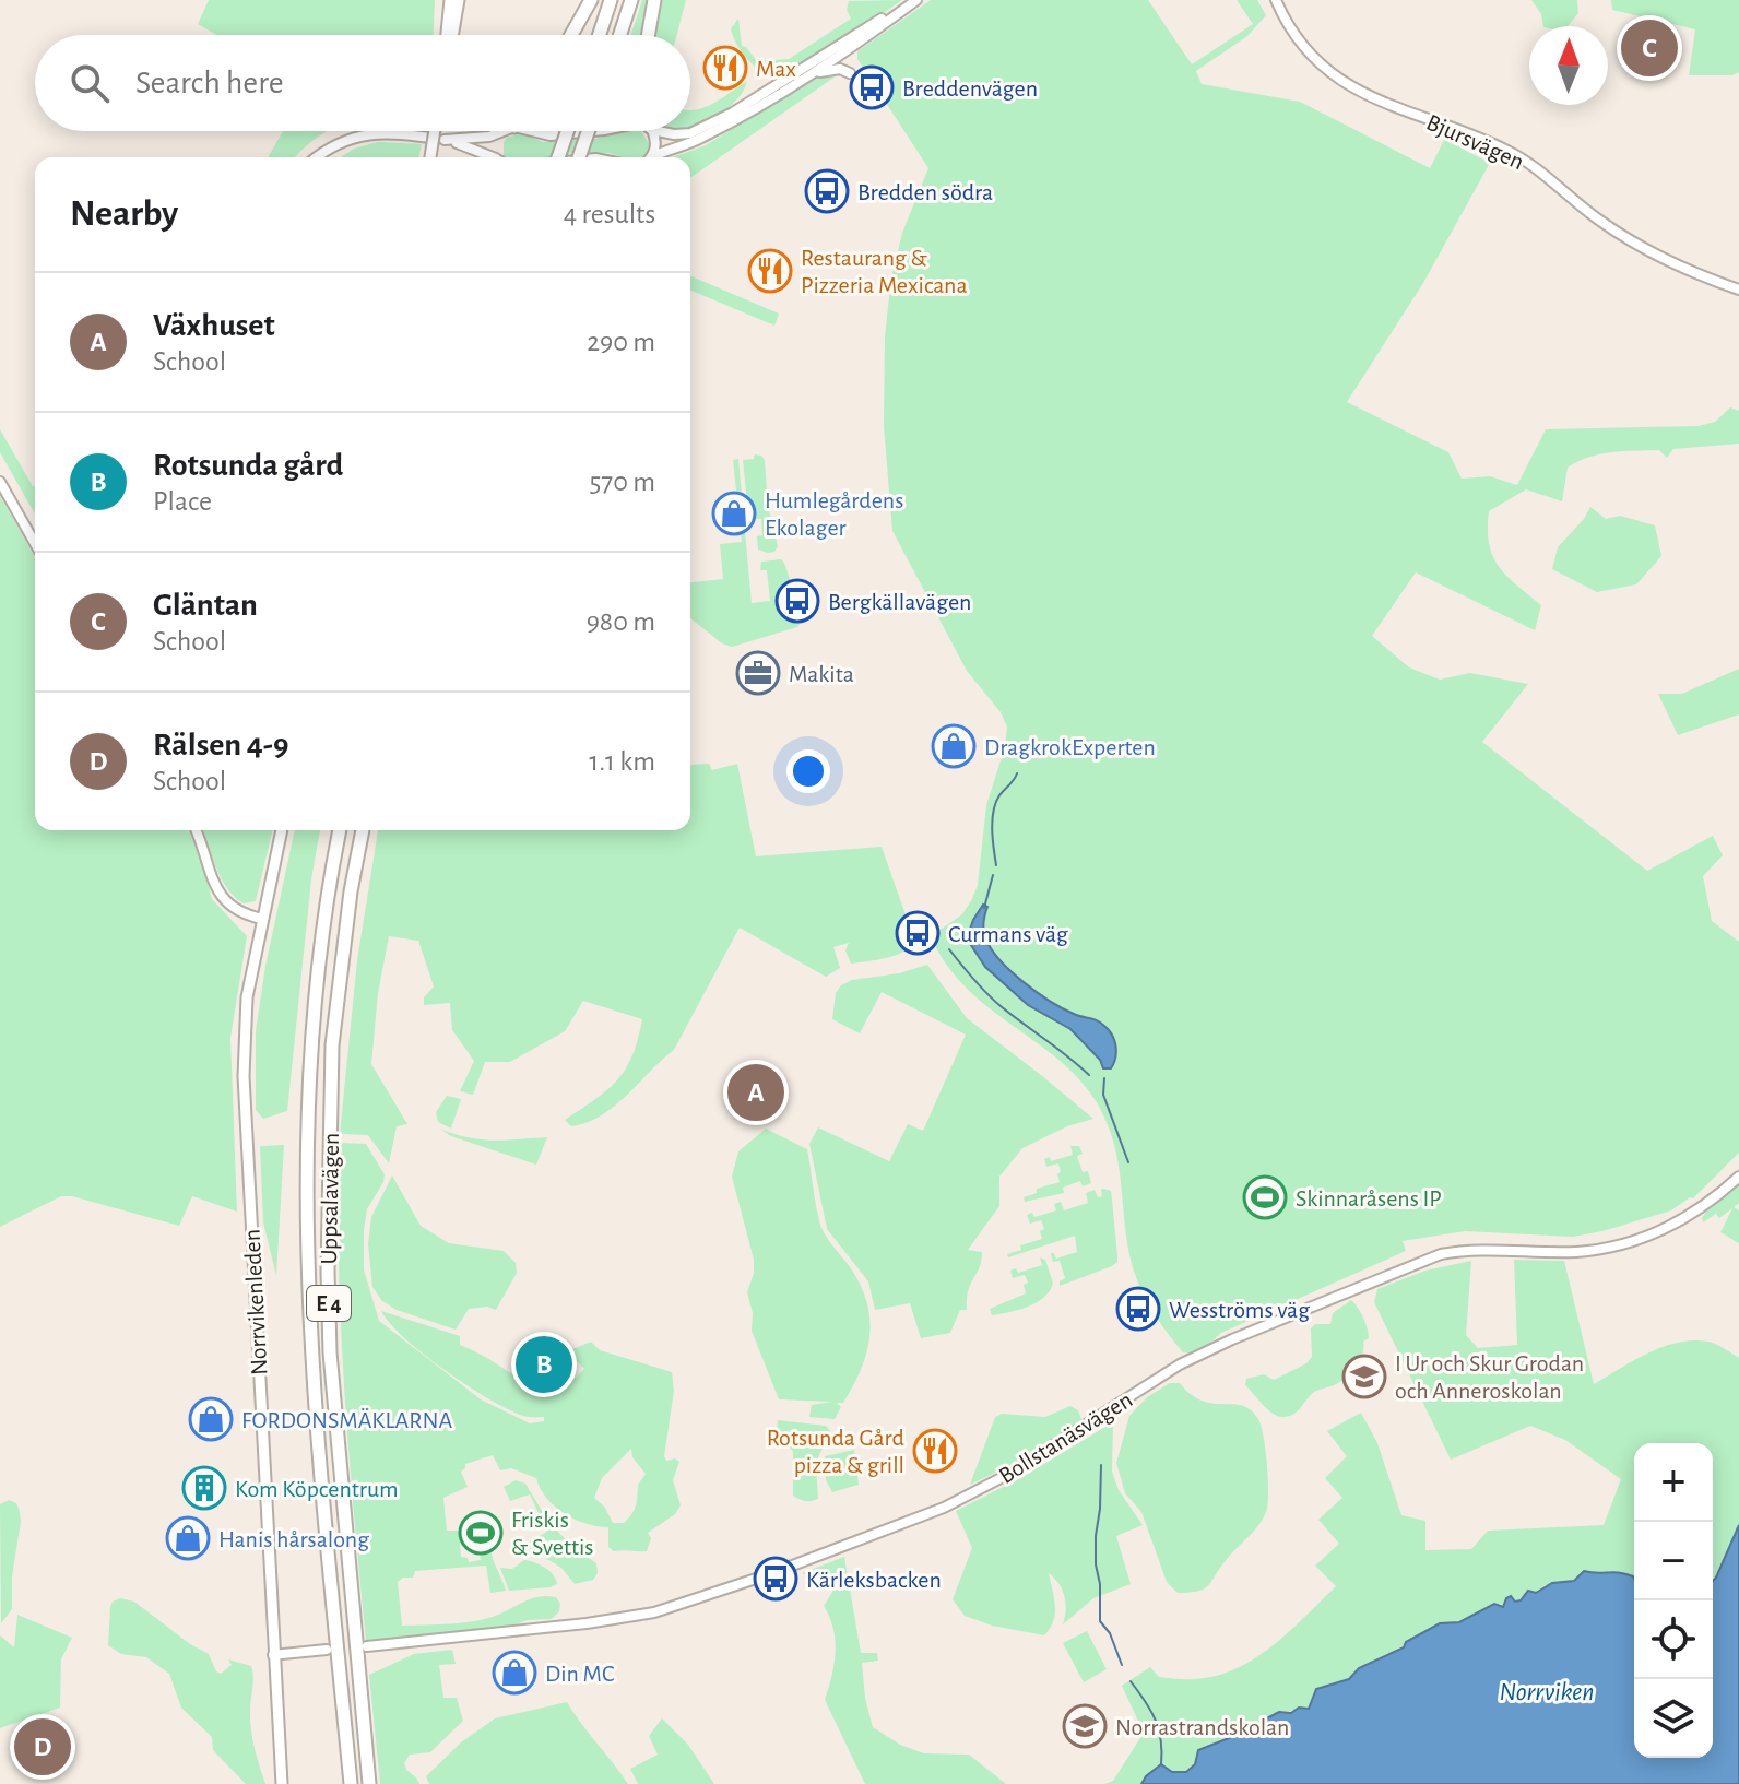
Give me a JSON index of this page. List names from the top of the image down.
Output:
{
  "streets": {
    "highway": ["Uppsalavägen", "E 4"],
    "main road": ["Norrvikenleden"],
    "street": ["Bjursvägen", "Bollstanäsvägen"]
  },
  "water": ["Norrviken"],
  "places": {
    "restaurant": ["Max", "Restaurang & Pizzeria Mexicana", "Rotsunda Gård pizza & grill"],
    "bus stop": [
      "Breddenvägen",
      "Bredden södra",
      "Bergkällavägen",
      "Curmans väg",
      "Wesströms väg",
      "Kärleksbacken"
    ],
    "shop": [
      "Humlegårdens Ekolager",
      "DragkrokExperten",
      "FORDONSMÄKLARNA",
      "Hanis hårsalong",
      "Din MC"
    ],
    "office": ["Makita"],
    "sports": ["Skinnaråsens IP", "Friskis & Svettis"],
    "school or university": ["I Ur och Skur Grodan och Anneroskolan", "Norrastrandskolan"],
    "building": ["Kom Köpcentrum"]
  },
  "north": "top",
  "page": {
    "pins": [
      "C",
      "A",
      "B",
      "D"
    ],
    "search": "Search here",
    "heading": ["Nearby", "4 results"],
    "list": [
      {
        "mark": "A",
        "name": "Växhuset",
        "note": "School",
        "value": "290 m"
      },
      {
        "mark": "B",
        "name": "Rotsunda gård",
        "note": "Place",
        "value": "570 m"
      },
      {
        "mark": "C",
        "name": "Gläntan",
        "note": "School",
        "value": "980 m"
      },
      {
        "mark": "D",
        "name": "Rälsen 4-9",
        "note": "School",
        "value": "1.1 km"
      }
    ],
    "map_buttons": ["+", "−"]
  }
}
